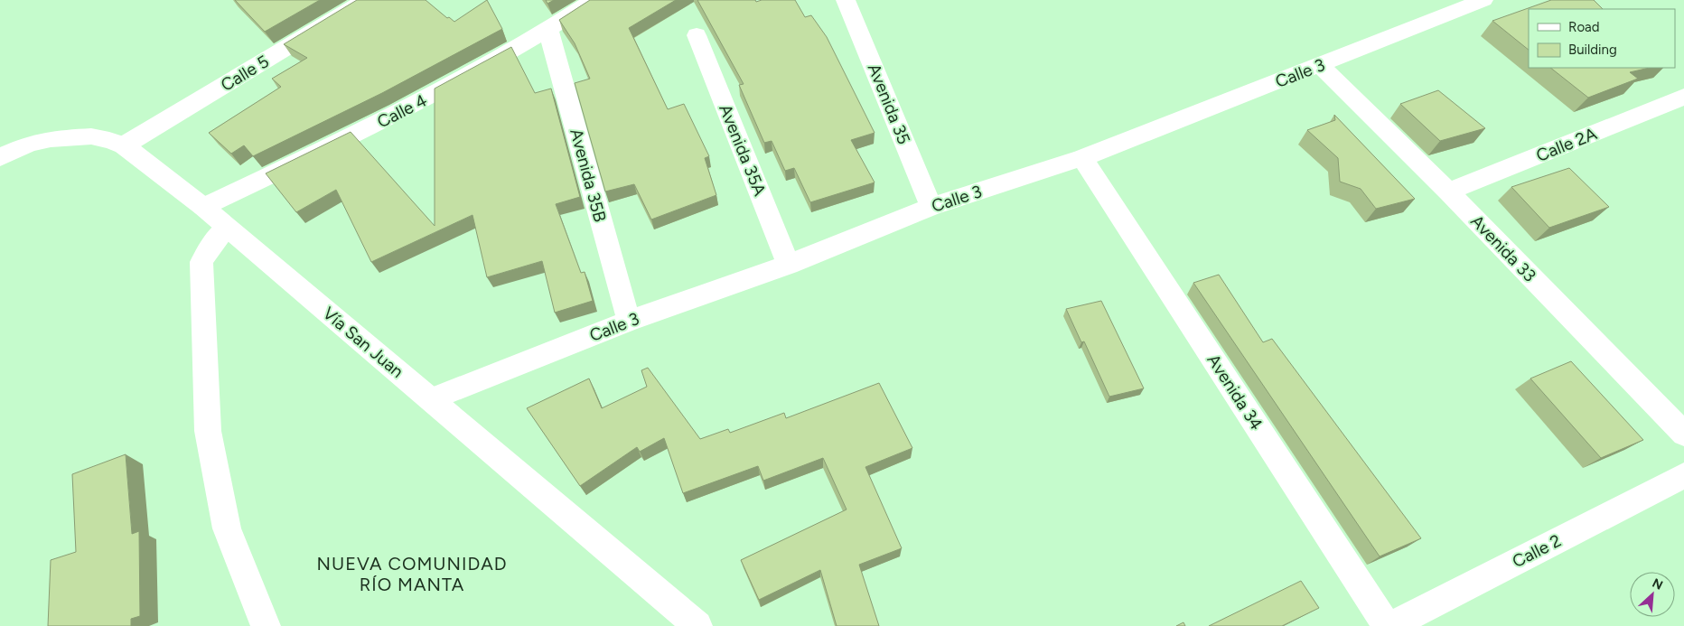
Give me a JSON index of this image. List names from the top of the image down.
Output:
{
  "streets": {
    "street": [
      "Calle 5",
      "Calle 3",
      "Avenida 35",
      "Calle 4",
      "Calle 2A",
      "Avenida 35A",
      "Avenida 35B",
      "Avenida 33",
      "Vía San Juan",
      "Avenida 34",
      "Calle 2"
    ]
  },
  "crossings": [
    ["Calle 5", "Vía San Juan"],
    ["Calle 3", "Avenida 35"],
    ["Calle 3", "Avenida 35A"],
    ["Calle 3", "Avenida 35B"],
    ["Calle 3", "Avenida 33"],
    ["Calle 3", "Vía San Juan"],
    ["Calle 3", "Avenida 34"],
    ["Calle 4", "Avenida 35B"],
    ["Calle 4", "Vía San Juan"],
    ["Calle 2A", "Avenida 33"]
  ],
  "districts": ["NUEVA COMUNIDAD RÍO MANTA"],
  "legend": ["Road", "Building"],
  "north": "top right"
}
